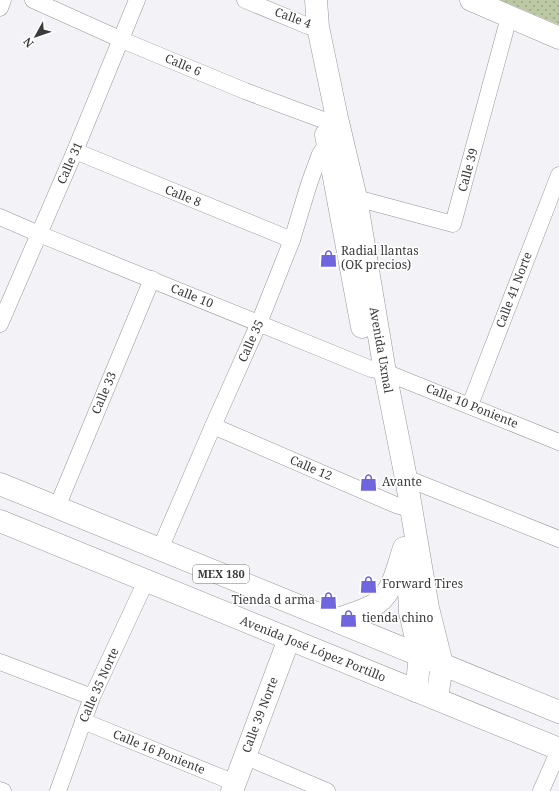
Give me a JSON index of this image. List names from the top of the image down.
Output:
{
  "streets": {
    "main road": [
      "Avenida Uxmal",
      "MEX 180",
      "Avenida José López Portillo",
      "Calle 39 Norte"
    ],
    "street": [
      "Calle 4",
      "Calle 6",
      "Calle 31",
      "Calle 39",
      "Calle 8",
      "Calle 41 Norte",
      "Calle 10",
      "Calle 35",
      "Calle 33",
      "Calle 10 Poniente",
      "Calle 12",
      "Calle 35 Norte",
      "Calle 16 Poniente"
    ]
  },
  "crossings": [
    ["Calle 4", "Avenida Uxmal"],
    ["Calle 6", "Calle 31"],
    ["Calle 6", "Avenida Uxmal"],
    ["Calle 31", "Calle 8"],
    ["Calle 31", "Calle 10"],
    ["Calle 39", "Avenida Uxmal"],
    ["Calle 8", "Calle 35"],
    ["Calle 41 Norte", "Calle 10 Poniente"],
    ["Calle 10", "Calle 35"],
    ["Calle 10", "Avenida Uxmal"],
    ["Calle 10", "Calle 33"],
    ["Calle 10", "Calle 10 Poniente"],
    ["Calle 35", "Avenida Uxmal"],
    ["Calle 35", "Calle 12"],
    ["Calle 35", "MEX 180"],
    ["Avenida Uxmal", "Calle 10 Poniente"],
    ["Avenida Uxmal", "Calle 12"],
    ["Avenida Uxmal", "MEX 180"],
    ["Avenida Uxmal", "Avenida José López Portillo"],
    ["Calle 33", "MEX 180"],
    ["Avenida José López Portillo", "Calle 35 Norte"],
    ["Avenida José López Portillo", "Calle 39 Norte"],
    ["Calle 35 Norte", "Calle 16 Poniente"],
    ["Calle 39 Norte", "Calle 16 Poniente"]
  ],
  "places": {
    "shop": [
      "Radial llantas (OK precios)",
      "Avante",
      "Forward Tires",
      "Tienda d arma",
      "tienda chino"
    ]
  },
  "north": "bottom left"
}
